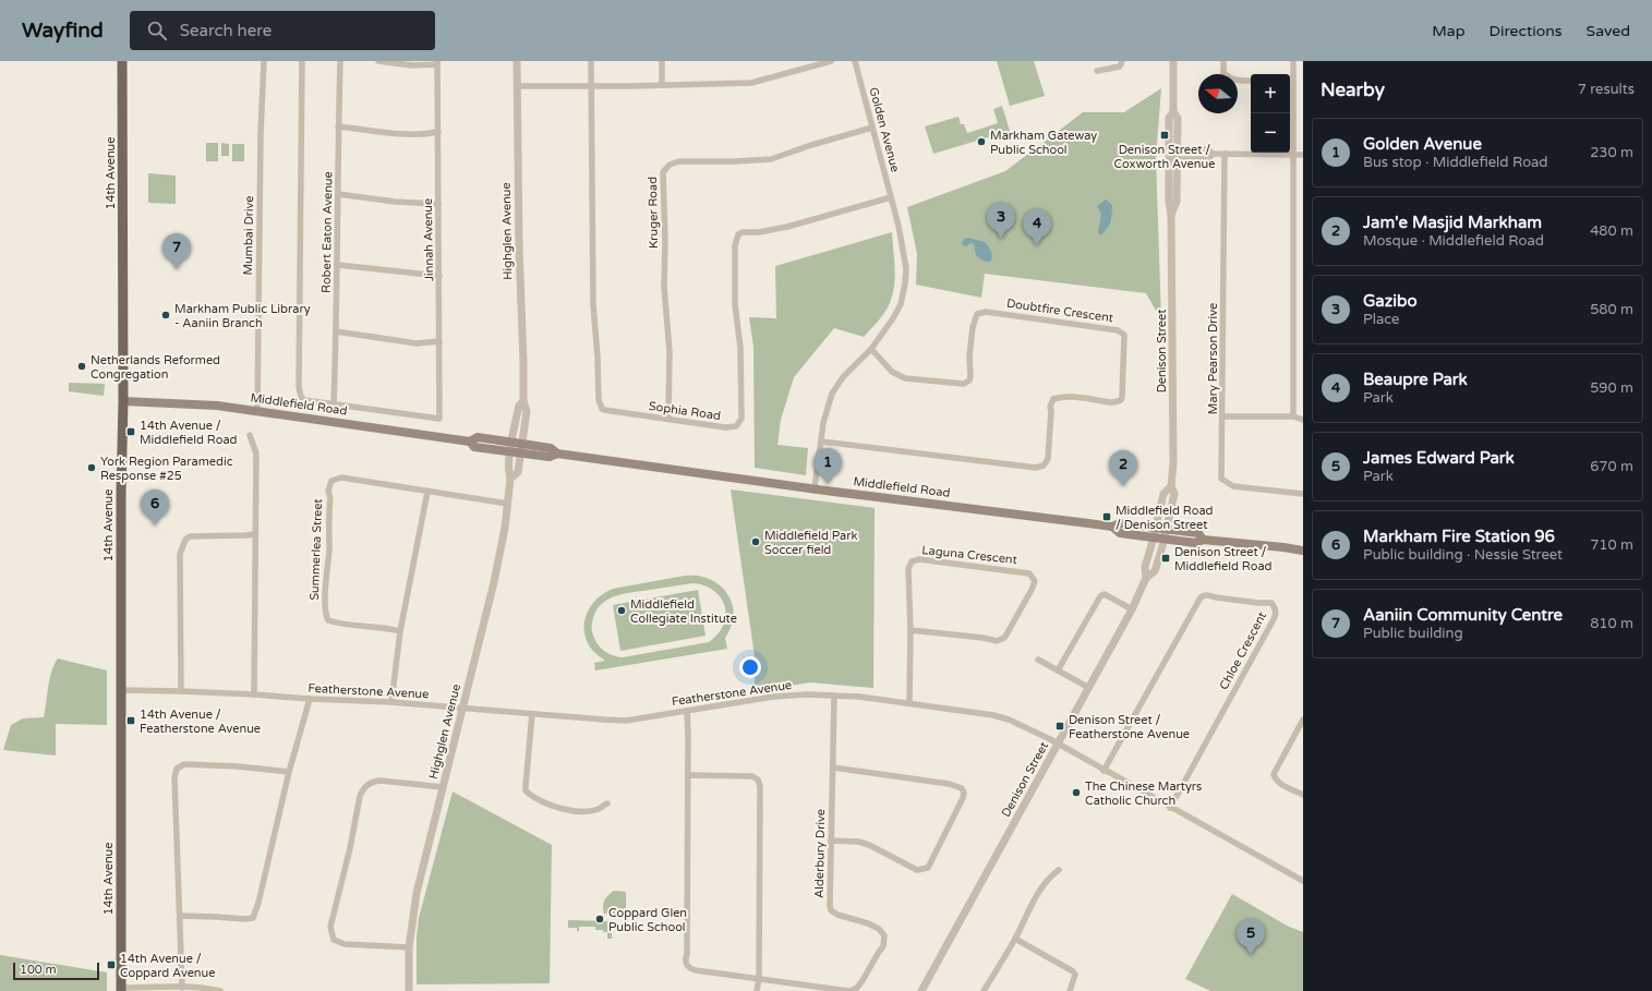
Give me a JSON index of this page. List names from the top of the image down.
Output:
{
  "streets": {
    "main road": ["14th Avenue", "Middlefield Road"],
    "street": [
      "Golden Avenue",
      "Kruger Road",
      "Highglen Avenue",
      "Robert Eaton Avenue",
      "Mumbai Drive",
      "Jinnah Avenue",
      "Doubtfire Crescent",
      "Denison Street",
      "Mary Pearson Drive",
      "Sophia Road",
      "Summerlea Street",
      "Laguna Crescent",
      "Chloe Crescent",
      "Featherstone Avenue",
      "Alderbury Drive"
    ]
  },
  "crossings": [
    ["Golden Avenue", "Kruger Road"],
    ["Golden Avenue", "Doubtfire Crescent"],
    ["Golden Avenue", "Middlefield Road"],
    ["Golden Avenue", "Sophia Road"],
    ["14th Avenue", "Middlefield Road"],
    ["14th Avenue", "Featherstone Avenue"],
    ["Kruger Road", "Sophia Road"],
    ["Highglen Avenue", "Middlefield Road"],
    ["Highglen Avenue", "Summerlea Street"],
    ["Highglen Avenue", "Featherstone Avenue"],
    ["Robert Eaton Avenue", "Jinnah Avenue"],
    ["Mumbai Drive", "Middlefield Road"],
    ["Denison Street", "Middlefield Road"],
    ["Denison Street", "Featherstone Avenue"],
    ["Laguna Crescent", "Featherstone Avenue"],
    ["Chloe Crescent", "Featherstone Avenue"],
    ["Featherstone Avenue", "Alderbury Drive"]
  ],
  "places": {
    "transit": [
      "Denison Street / Coxworth Avenue",
      "14th Avenue / Middlefield Road",
      "Middlefield Road / Denison Street",
      "Denison Street / Middlefield Road",
      "14th Avenue / Featherstone Avenue",
      "Denison Street / Featherstone Avenue",
      "14th Avenue / Coppard Avenue"
    ],
    "other": [
      "Markham Gateway Public School",
      "Markham Public Library - Aaniin Branch",
      "Netherlands Reformed Congregation",
      "York Region Paramedic Response #25",
      "Middlefield Park Soccer field",
      "Middlefield Collegiate Institute",
      "The Chinese Martyrs Catholic Church",
      "Coppard Glen Public School"
    ]
  },
  "scale_bar": "100 m",
  "north": "left",
  "page": {
    "header": "Wayfind",
    "search": "Search here",
    "nav": ["Map", "Directions", "Saved"],
    "heading": ["Nearby", "7 results"],
    "map_buttons": ["+", "−"],
    "list": [
      {
        "mark": "1",
        "name": "Golden Avenue",
        "note": "Bus stop · Middlefield Road",
        "value": "230 m"
      },
      {
        "mark": "2",
        "name": "Jam'e Masjid Markham",
        "note": "Mosque · Middlefield Road",
        "value": "480 m"
      },
      {
        "mark": "3",
        "name": "Gazibo",
        "note": "Place",
        "value": "580 m"
      },
      {
        "mark": "4",
        "name": "Beaupre Park",
        "note": "Park",
        "value": "590 m"
      },
      {
        "mark": "5",
        "name": "James Edward Park",
        "note": "Park",
        "value": "670 m"
      },
      {
        "mark": "6",
        "name": "Markham Fire Station 96",
        "note": "Public building · Nessie Street",
        "value": "710 m"
      },
      {
        "mark": "7",
        "name": "Aaniin Community Centre",
        "note": "Public building",
        "value": "810 m"
      }
    ],
    "pins": [
      "3",
      "4",
      "7",
      "1",
      "2",
      "6",
      "5"
    ],
    "scale": "100 m"
  }
}
